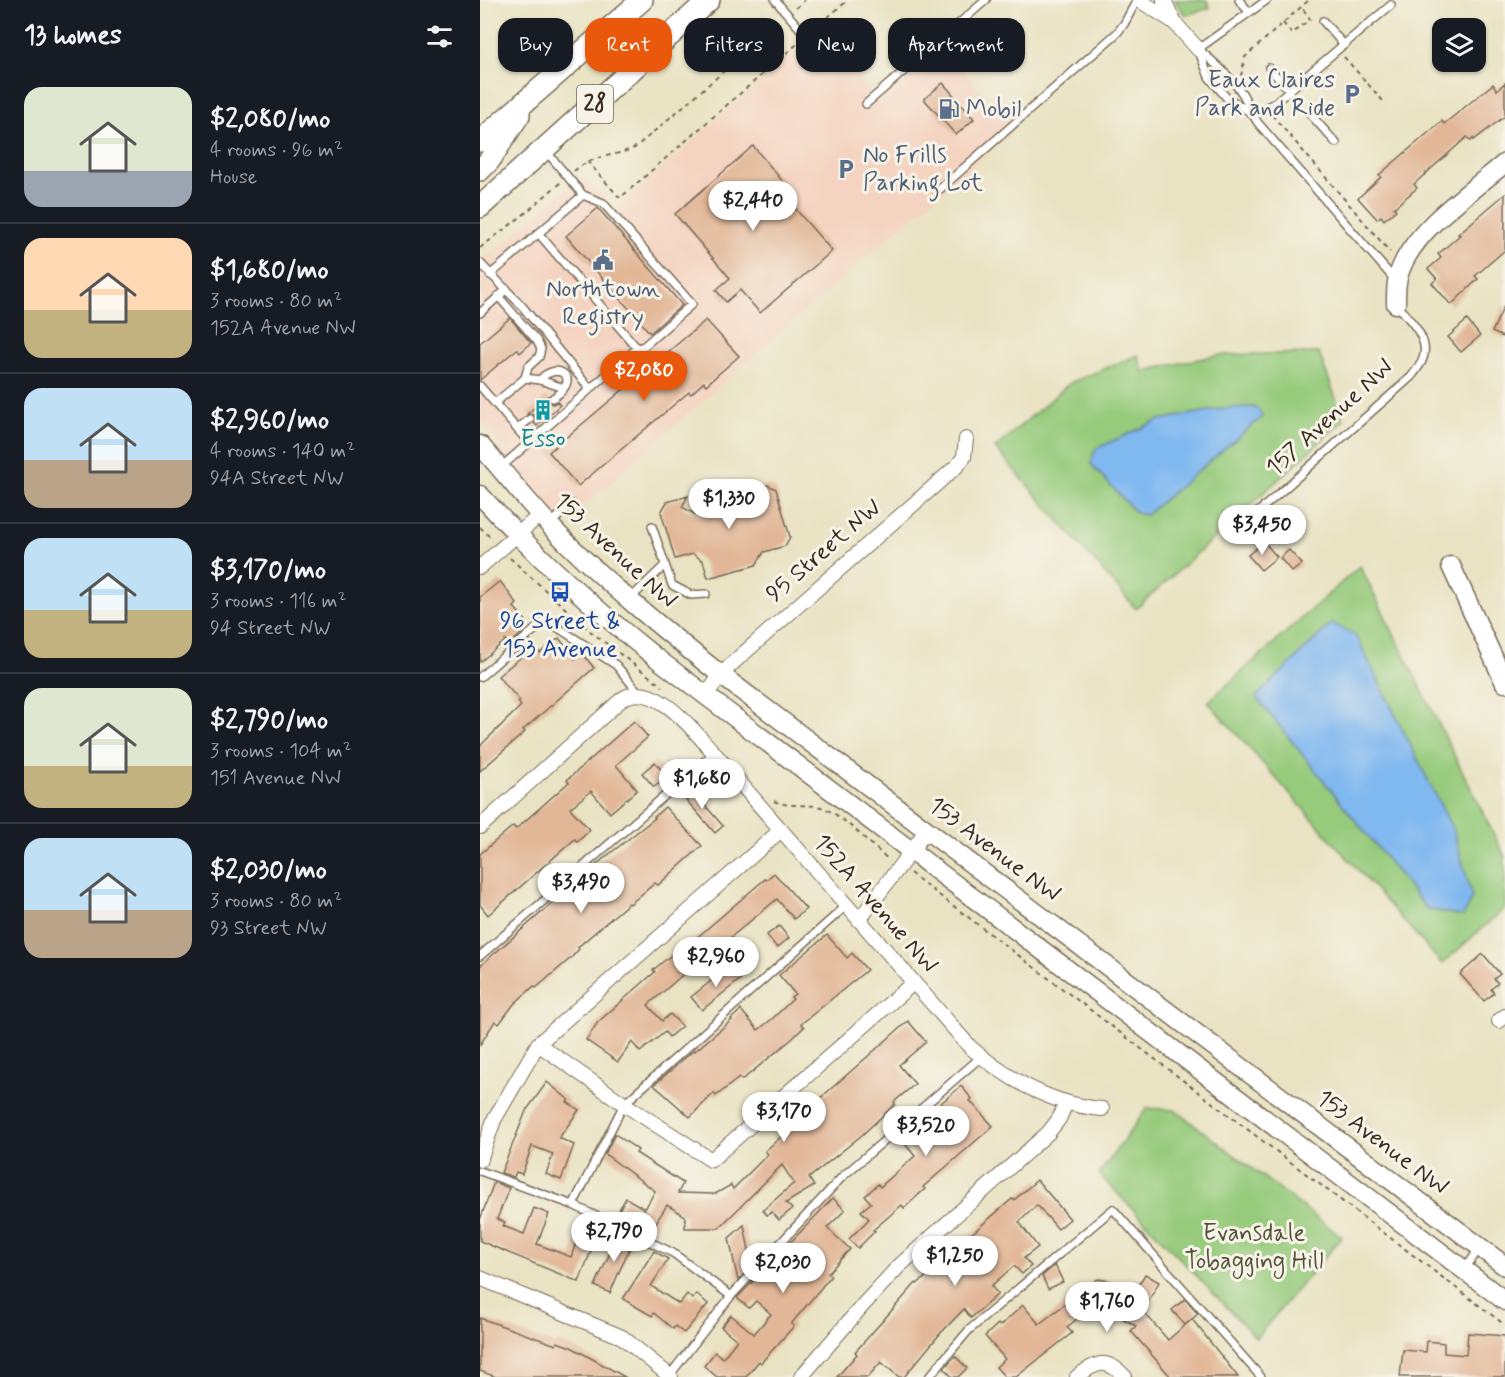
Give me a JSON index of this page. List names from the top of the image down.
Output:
{
  "streets": {
    "main road": ["28", "153 Avenue NW"],
    "street": ["95 Street NW", "152A Avenue NW"],
    "lane": ["157 Avenue NW"]
  },
  "crossings": [
    ["153 Avenue NW", "95 Street NW"]
  ],
  "parks": ["Evansdale Tobagging Hill"],
  "places": {
    "parking": ["Eaux Claires Park and Ride", "No Frills Parking Lot"],
    "fuel station": ["Mobil"],
    "public building": ["Northtown Registry"],
    "building": ["Esso"],
    "bus stop": ["96 Street & 153 Avenue"]
  },
  "page": {
    "heading": "13 homes",
    "chip": [
      "Buy",
      "Rent",
      "Filters",
      "New",
      "Apartment"
    ],
    "list": [
      {
        "name": "$2,080/mo",
        "note": "4 rooms · 96 m² · House"
      },
      {
        "name": "$1,680/mo",
        "note": "3 rooms · 80 m² · 152A Avenue NW"
      },
      {
        "name": "$2,960/mo",
        "note": "4 rooms · 140 m² · 94A Street NW"
      },
      {
        "name": "$3,170/mo",
        "note": "3 rooms · 116 m² · 94 Street NW"
      },
      {
        "name": "$2,790/mo",
        "note": "3 rooms · 104 m² · 151 Avenue NW"
      },
      {
        "name": "$2,030/mo",
        "note": "3 rooms · 80 m² · 93 Street NW"
      }
    ],
    "price": [
      "$2,440",
      "$2,080",
      "$1,330",
      "$3,450",
      "$1,680",
      "$3,490",
      "$2,960",
      "$3,170",
      "$3,520",
      "$2,790",
      "$1,250",
      "$2,030",
      "$1,760"
    ]
  }
}
